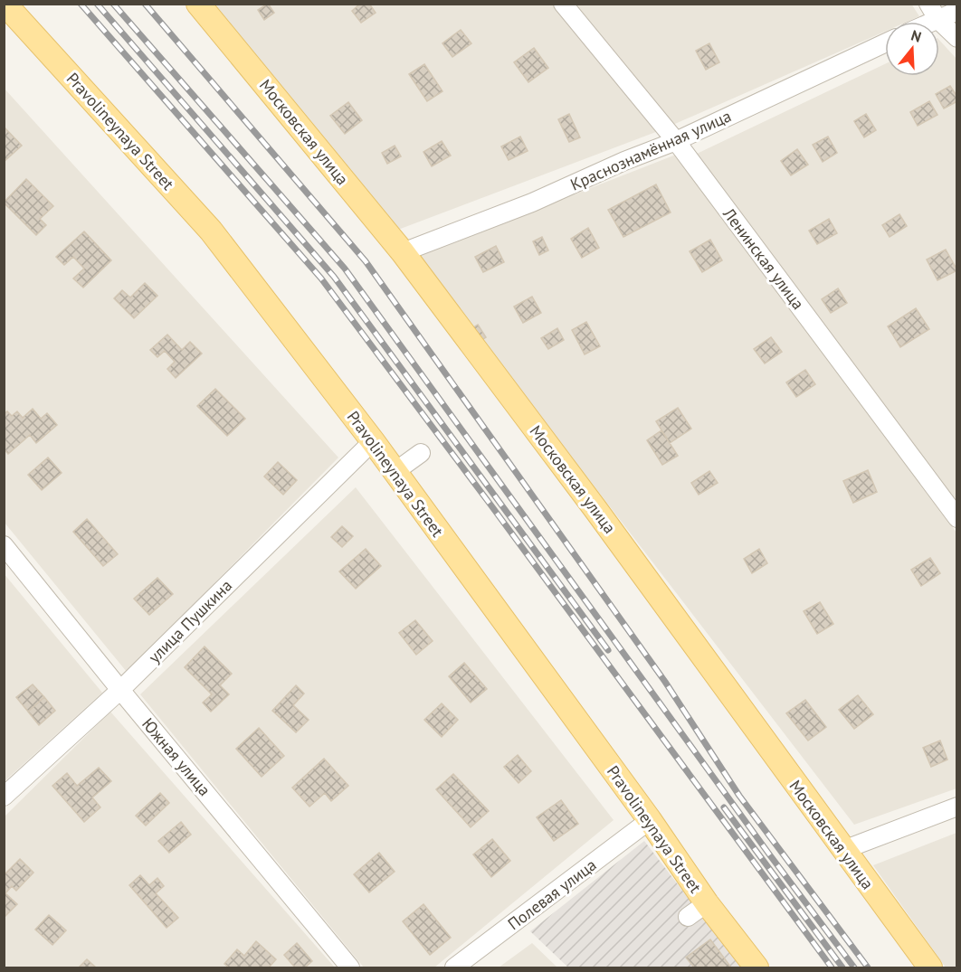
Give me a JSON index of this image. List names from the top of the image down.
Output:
{
  "streets": {
    "main road": ["Pravolineynaya Street", "Московская улица"],
    "street": [
      "Краснознамённая улица",
      "Ленинская улица",
      "улица Пушкина",
      "Южная улица",
      "Полевая улица"
    ]
  },
  "crossings": [
    ["Pravolineynaya Street", "улица Пушкина"],
    ["Pravolineynaya Street", "Полевая улица"],
    ["Московская улица", "Краснознамённая улица"],
    ["Краснознамённая улица", "Ленинская улица"],
    ["улица Пушкина", "Южная улица"]
  ],
  "north": "top"
}
